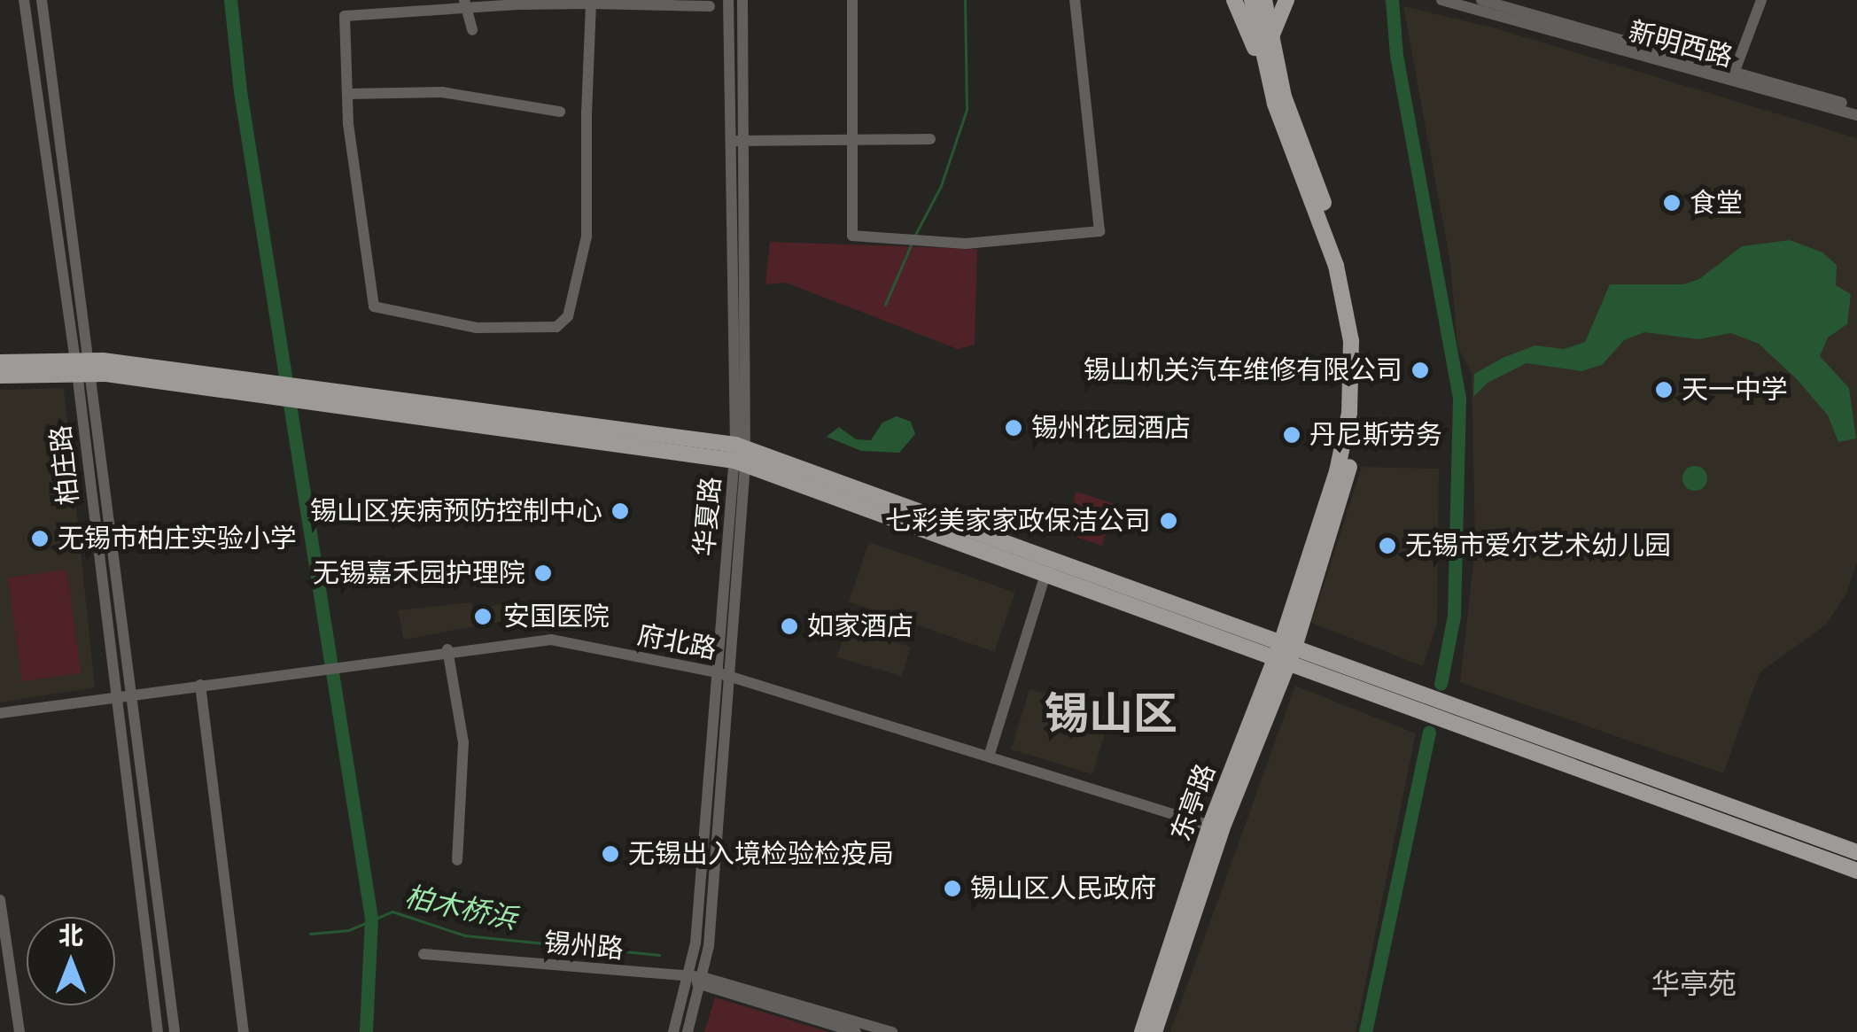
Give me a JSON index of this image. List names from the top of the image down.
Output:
{
  "streets": {
    "main road": ["东亭路"],
    "street": [
      "新明西路",
      "柏庄路",
      "华夏路",
      "府北路",
      "锡州路"
    ]
  },
  "crossings": [
    ["柏庄路", "府北路"],
    ["华夏路", "府北路"],
    ["华夏路", "锡州路"],
    ["府北路", "东亭路"]
  ],
  "districts": ["锡山区", "华亭苑"],
  "water": ["柏木桥浜"],
  "places": [
    "食堂",
    "锡山机关汽车维修有限公司",
    "天一中学",
    "锡州花园酒店",
    "丹尼斯劳务",
    "锡山区疾病预防控制中心",
    "七彩美家家政保洁公司",
    "无锡市柏庄实验小学",
    "无锡市爱尔艺术幼儿园",
    "无锡嘉禾园护理院",
    "安国医院",
    "如家酒店",
    "无锡出入境检验检疫局",
    "锡山区人民政府"
  ],
  "north": "top"
}
